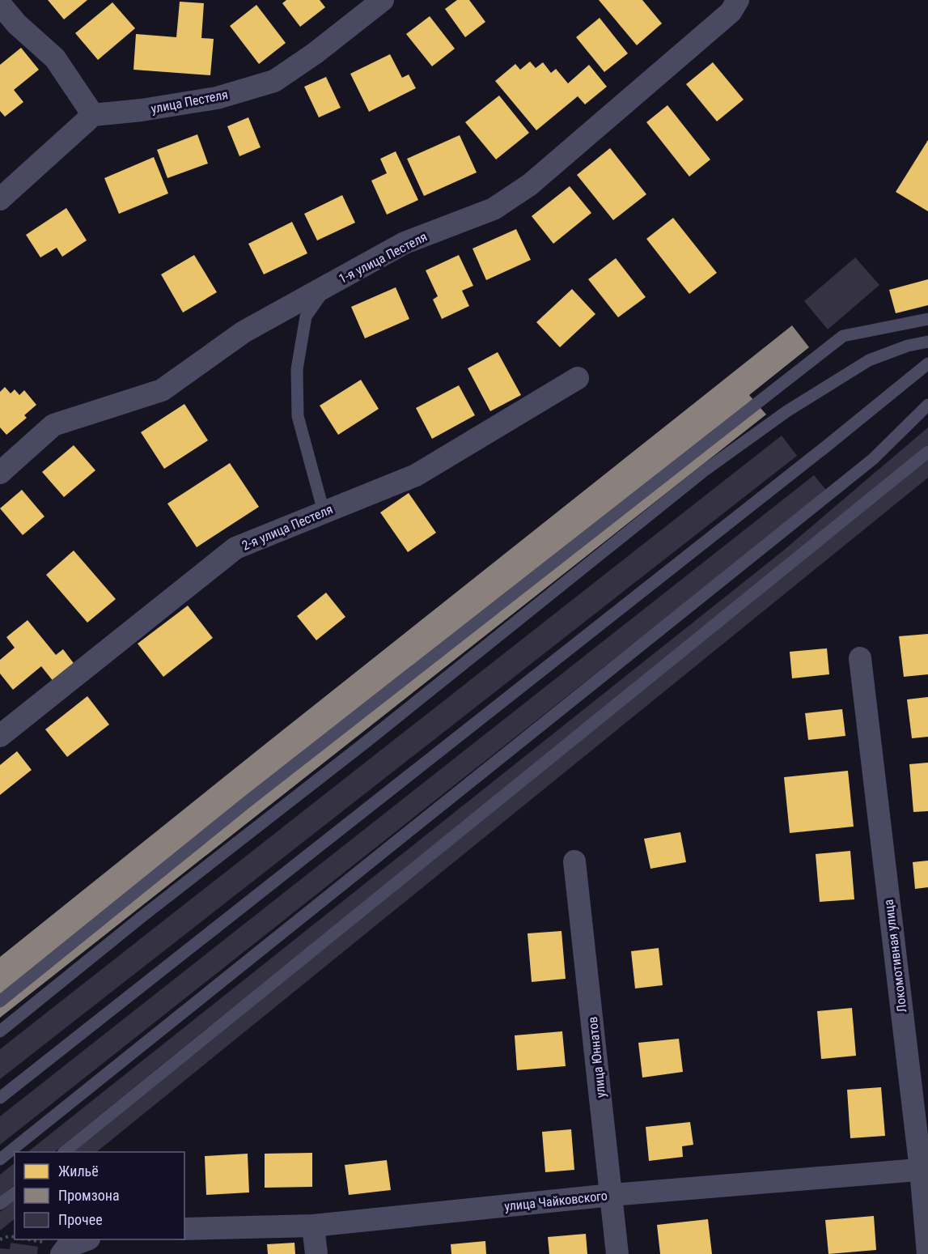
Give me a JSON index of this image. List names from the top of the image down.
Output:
{
  "streets": {
    "street": [
      "улица Пестеля",
      "1-я улица Пестеля",
      "2-я улица Пестеля",
      "Локомотивная улица",
      "улица Юннатов",
      "улица Чайковского"
    ]
  },
  "crossings": [
    ["Локомотивная улица", "улица Чайковского"],
    ["улица Юннатов", "улица Чайковского"]
  ],
  "legend": ["Жильё", "Промзона", "Прочее"]
}
